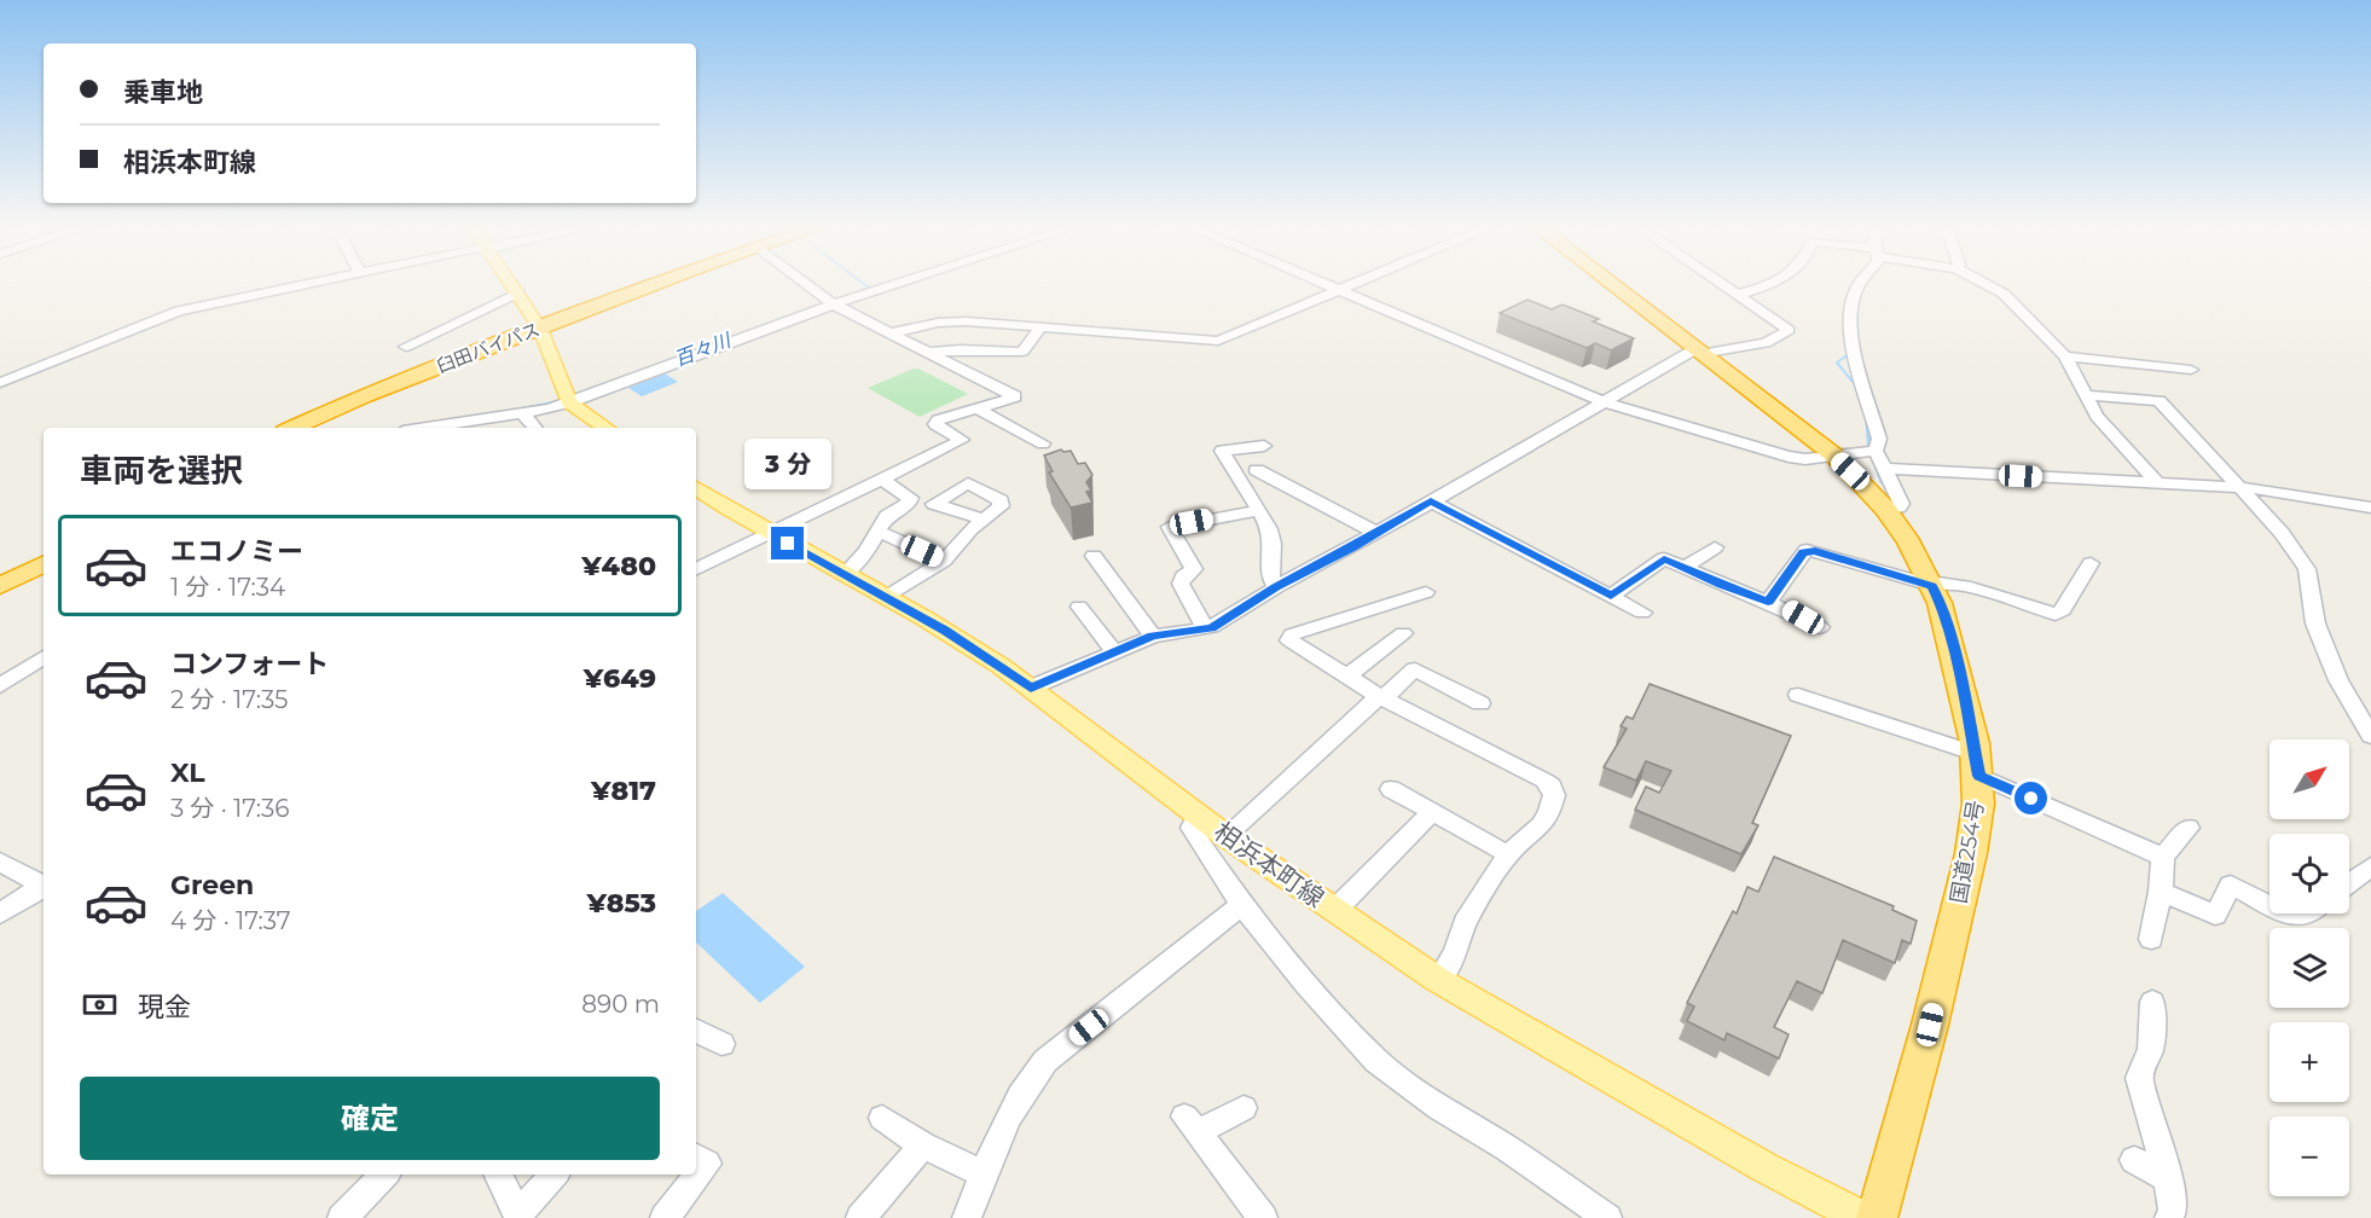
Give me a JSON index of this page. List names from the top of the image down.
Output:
{
  "streets": {
    "highway": ["臼田バイパス", "国道254号"],
    "main road": ["相浜本町線"]
  },
  "water": ["百々川"],
  "north": "top right",
  "page": {
    "banner": ["乗車地", "相浜本町線"],
    "heading": "車両を選択",
    "bubble": "3 分",
    "list": [
      {
        "name": "エコノミー",
        "note": "1 分 · 17:34",
        "value": "¥480"
      },
      {
        "name": "コンフォート",
        "note": "2 分 · 17:35",
        "value": "¥649"
      },
      {
        "name": "XL",
        "note": "3 分 · 17:36",
        "value": "¥817"
      },
      {
        "name": "Green",
        "note": "4 分 · 17:37",
        "value": "¥853"
      }
    ],
    "map_buttons": ["+", "−"],
    "pay": ["現金", "890 m"],
    "buttons": "確定"
  }
}
